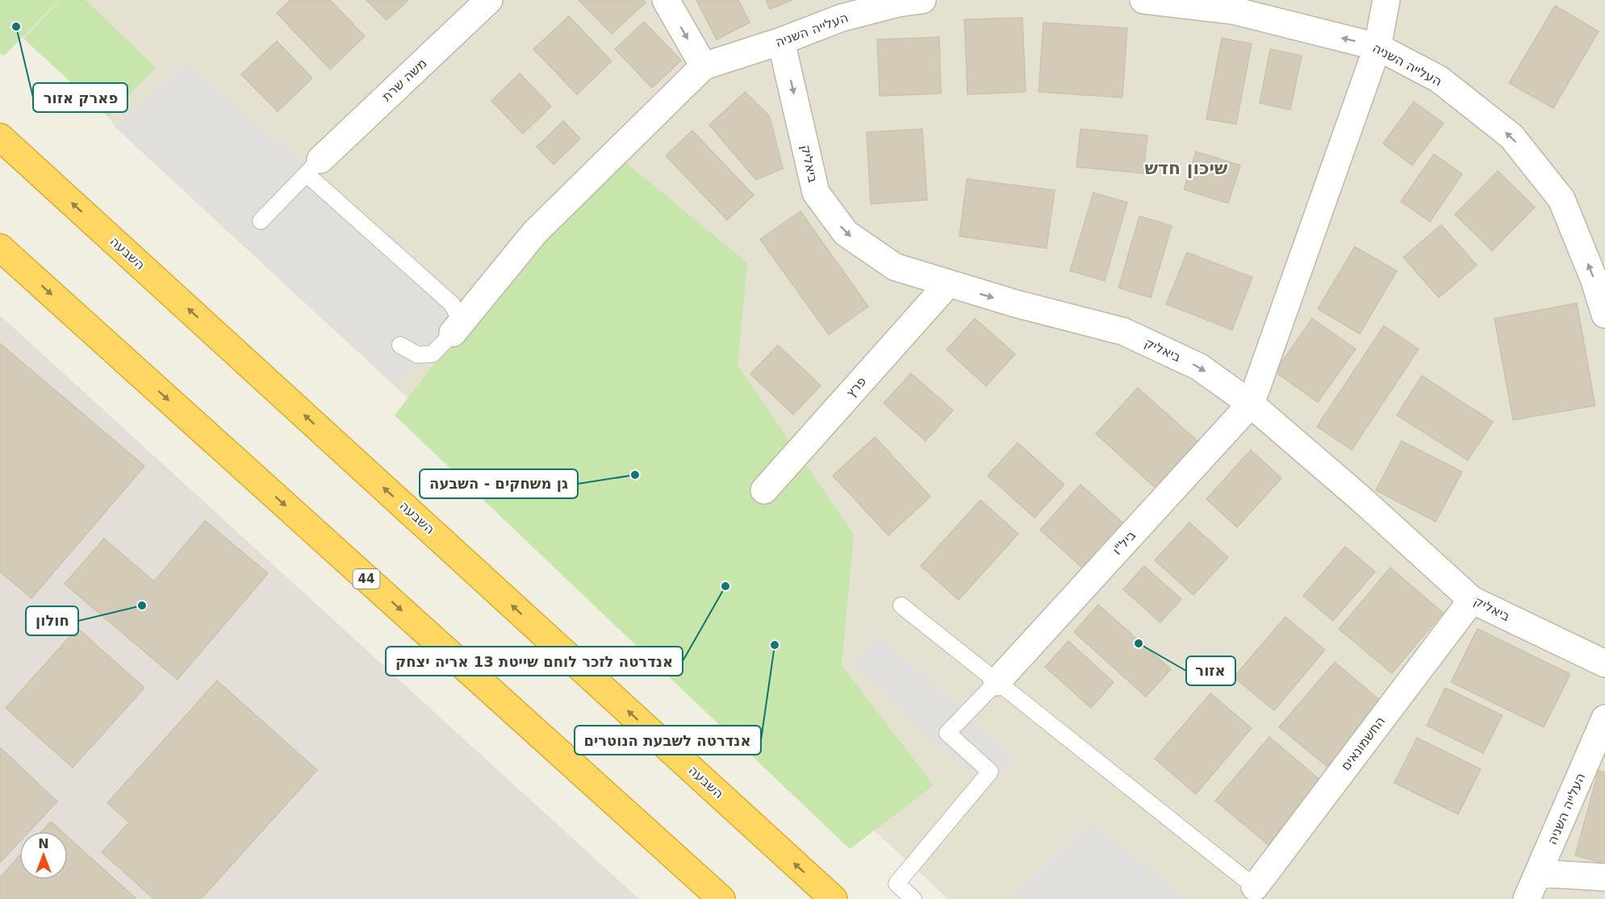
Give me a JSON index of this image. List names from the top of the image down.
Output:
{
  "streets": {
    "highway": ["השבעה", "44"],
    "street": [
      "העלייה השניה",
      "משה שרת",
      "ביאליק",
      "פרץ",
      "ביל\"ו",
      "החשמונאים"
    ]
  },
  "crossings": [
    ["העלייה השניה", "ביאליק"],
    ["ביאליק", "פרץ"],
    ["ביאליק", "ביל\"ו"],
    ["ביאליק", "החשמונאים"]
  ],
  "one_way": ["העלייה השניה", "ביאליק"],
  "districts": ["שיכון חדש"],
  "places": [
    "פארק אזור",
    "גן משחקים - השבעה",
    "אנדרטה לזכר לוחם שייטת 13 אריה יצחק",
    "חולון",
    "אזור",
    "אנדרטה לשבעת הנוטרים"
  ],
  "north": "top"
}
